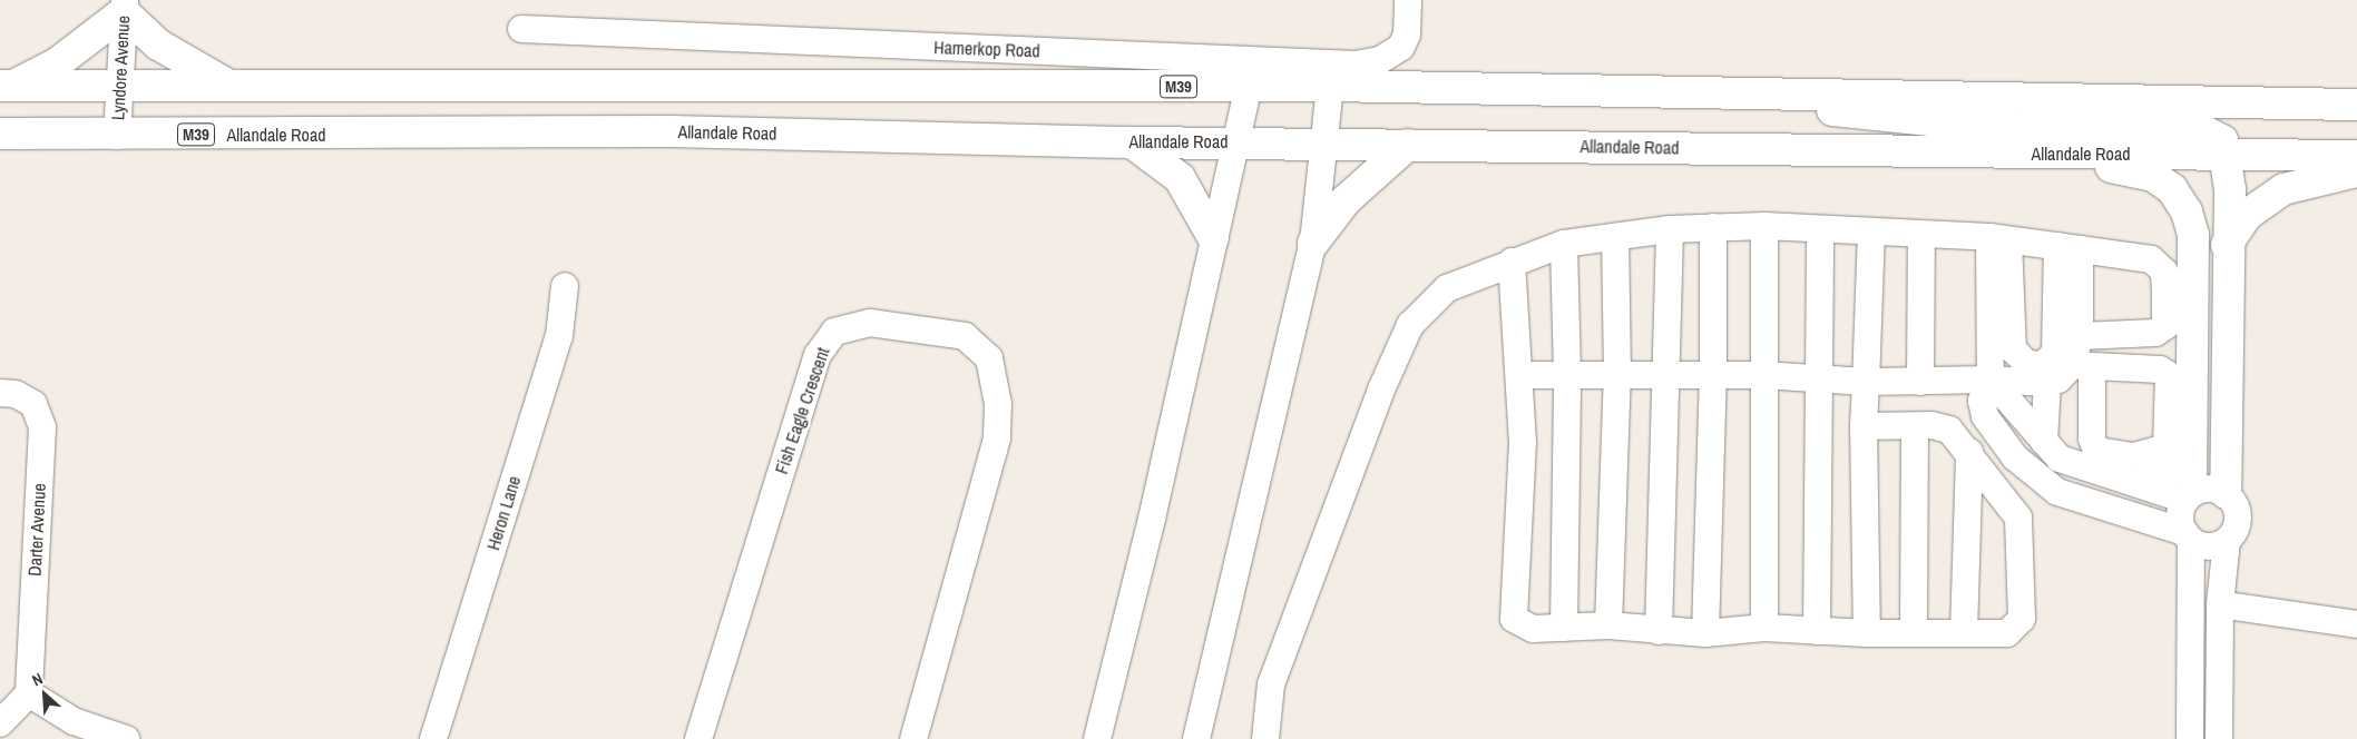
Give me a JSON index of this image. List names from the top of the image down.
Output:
{
  "streets": {
    "main road": ["M39", "Allandale Road"],
    "street": [
      "Hamerkop Road",
      "Lyndore Avenue",
      "Fish Eagle Crescent",
      "Heron Lane",
      "Darter Avenue"
    ]
  },
  "crossings": [
    ["Lyndore Avenue", "M39"],
    ["Lyndore Avenue", "Allandale Road"]
  ],
  "north": "top left"
}
